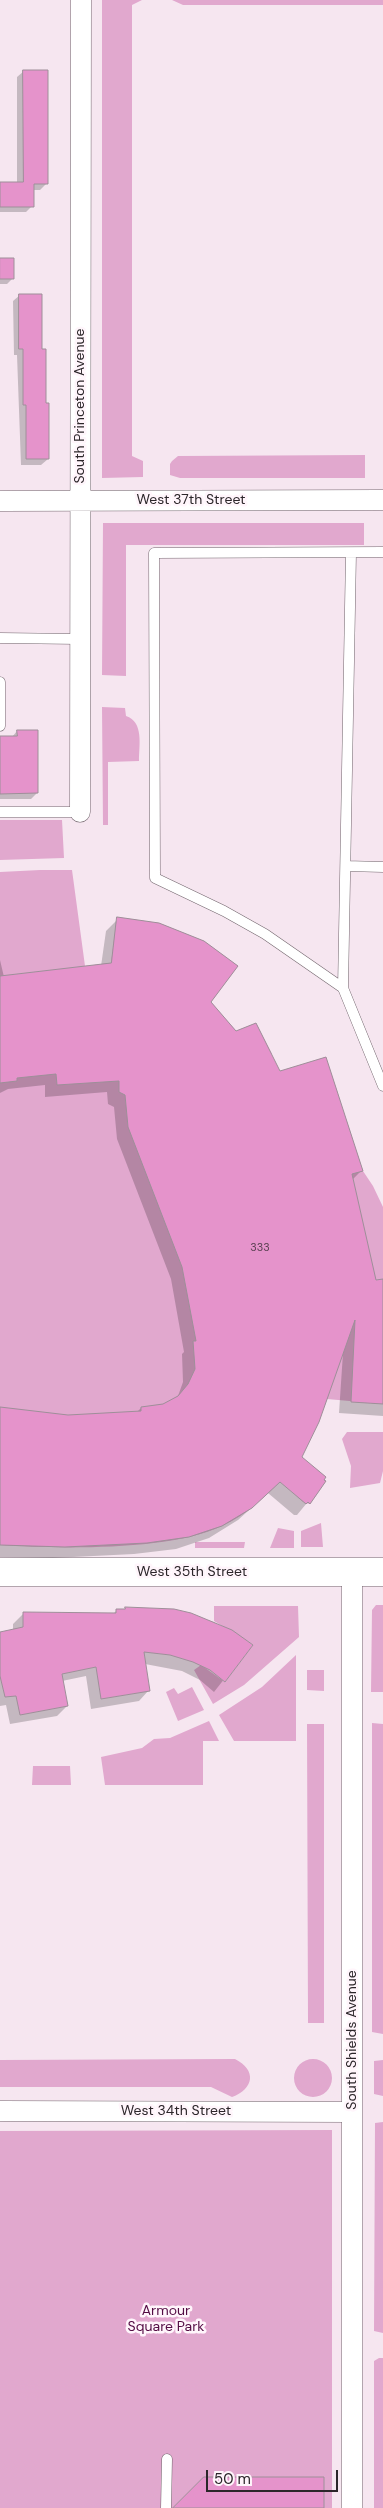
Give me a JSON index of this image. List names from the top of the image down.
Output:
{
  "streets": {
    "main road": ["West 35th Street"],
    "street": [
      "South Princeton Avenue",
      "West 37th Street",
      "South Shields Avenue",
      "West 34th Street"
    ]
  },
  "crossings": [
    ["South Princeton Avenue", "West 37th Street"],
    ["West 35th Street", "South Shields Avenue"],
    ["South Shields Avenue", "West 34th Street"]
  ],
  "parks": ["Armour Square Park"],
  "house_numbers": ["333"],
  "scale_bar": "50 m"
}
